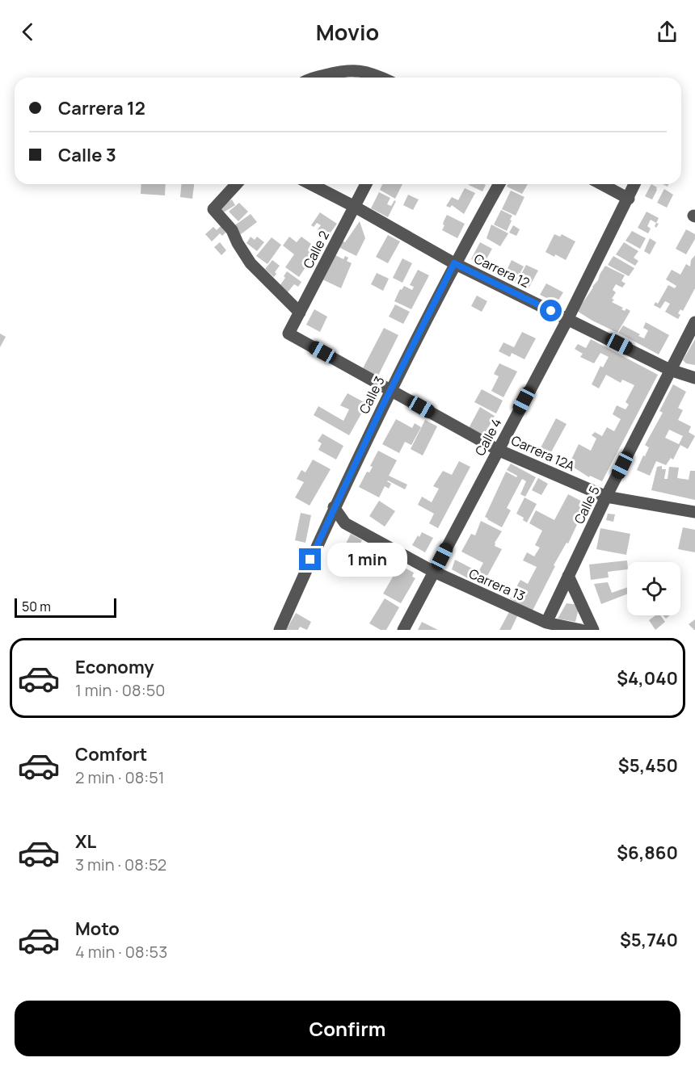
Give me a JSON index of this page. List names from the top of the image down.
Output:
{
  "streets": {
    "street": [
      "Calle 2",
      "Carrera 12",
      "Calle 3",
      "Calle 4",
      "Carrera 12A",
      "Calle 5",
      "Carrera 13"
    ]
  },
  "crossings": [
    ["Calle 2", "Carrera 12"],
    ["Calle 2", "Carrera 12A"],
    ["Carrera 12", "Calle 3"],
    ["Carrera 12", "Calle 4"],
    ["Carrera 12", "Calle 5"],
    ["Calle 3", "Carrera 12A"],
    ["Calle 3", "Carrera 13"],
    ["Calle 4", "Carrera 12A"],
    ["Calle 4", "Carrera 13"],
    ["Carrera 12A", "Calle 5"],
    ["Calle 5", "Carrera 13"]
  ],
  "scale_bar": "50 m",
  "page": {
    "header": "Movio",
    "banner": ["Carrera 12", "Calle 3"],
    "bubble": "1 min",
    "scale": "50 m",
    "list": [
      {
        "name": "Economy",
        "note": "1 min · 08:50",
        "value": "$4,040"
      },
      {
        "name": "Comfort",
        "note": "2 min · 08:51",
        "value": "$5,450"
      },
      {
        "name": "XL",
        "note": "3 min · 08:52",
        "value": "$6,860"
      },
      {
        "name": "Moto",
        "note": "4 min · 08:53",
        "value": "$5,740"
      }
    ],
    "buttons": "Confirm"
  }
}
